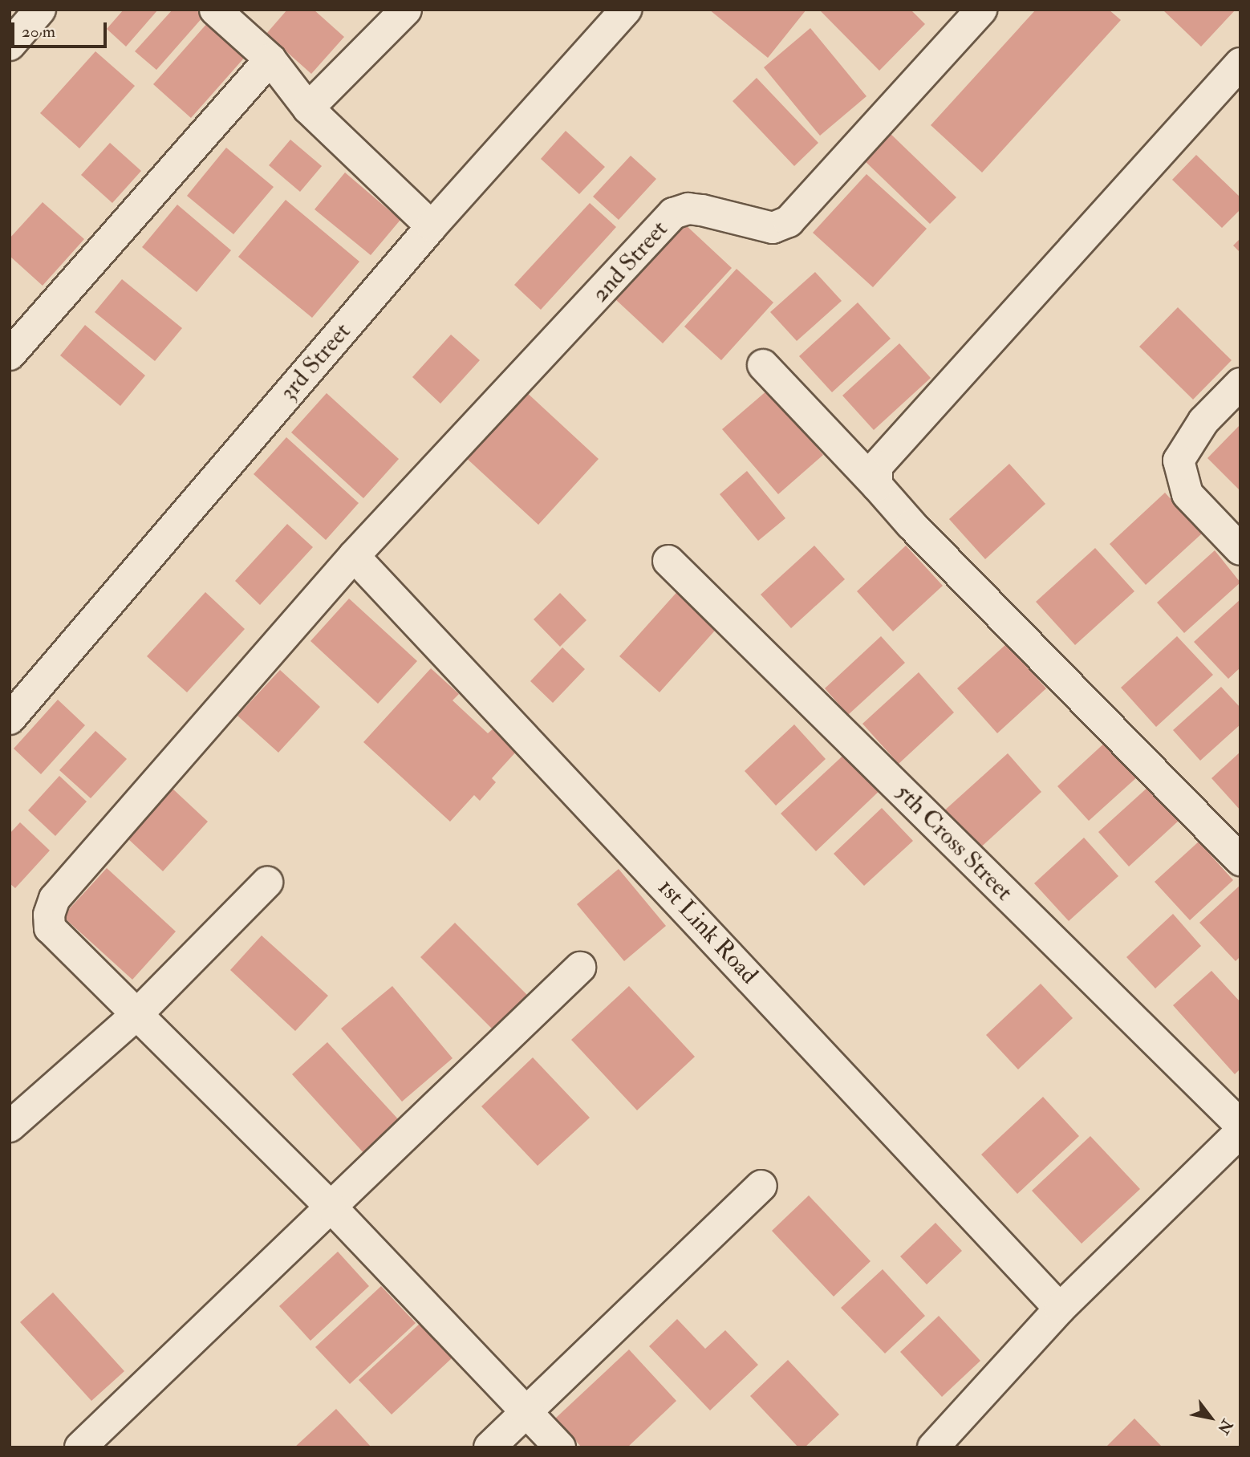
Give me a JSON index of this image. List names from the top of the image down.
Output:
{
  "streets": {
    "street": [
      "2nd Street",
      "3rd Street",
      "5th Cross Street",
      "1st Link Road"
    ]
  },
  "crossings": [
    ["2nd Street", "1st Link Road"]
  ],
  "scale_bar": "20 m",
  "north": "bottom right"
}
